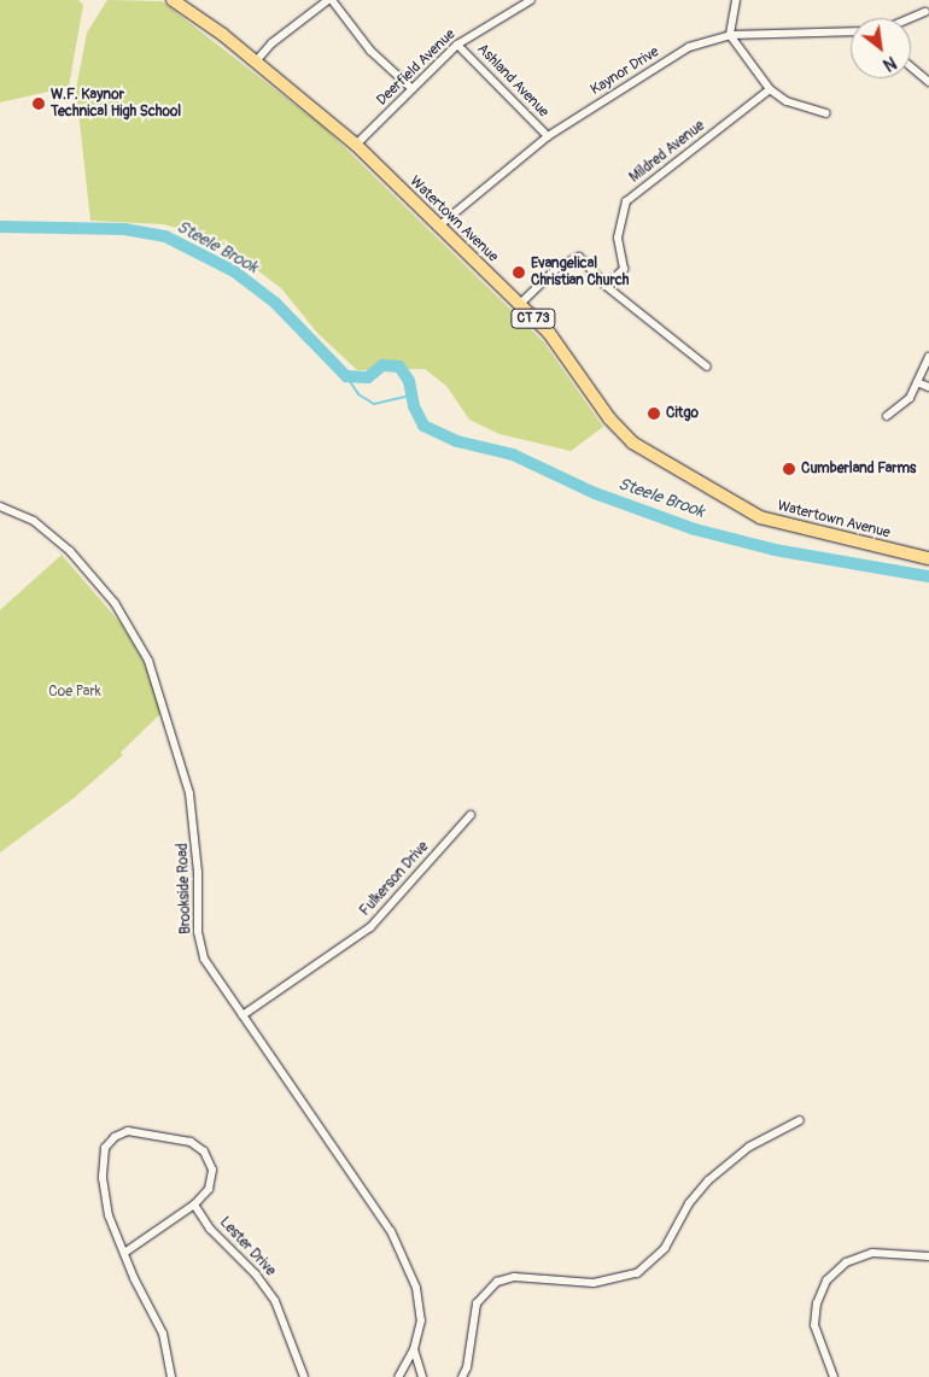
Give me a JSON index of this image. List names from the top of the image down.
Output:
{
  "streets": {
    "main road": ["Watertown Avenue", "CT 73"],
    "street": [
      "Deerfield Avenue",
      "Kaynor Drive",
      "Ashland Avenue",
      "Mildred Avenue",
      "Fulkerson Drive",
      "Brookside Road",
      "Lester Drive"
    ]
  },
  "crossings": [
    ["Deerfield Avenue", "Ashland Avenue"],
    ["Deerfield Avenue", "Watertown Avenue"],
    ["Kaynor Drive", "Ashland Avenue"],
    ["Kaynor Drive", "Watertown Avenue"],
    ["Fulkerson Drive", "Brookside Road"]
  ],
  "water": ["Steele Brook"],
  "parks": ["Coe Park"],
  "places": [
    "W.F. Kaynor Technical High School",
    "Evangelical Christian Church",
    "Citgo",
    "Cumberland Farms"
  ],
  "north": "bottom right"
}
